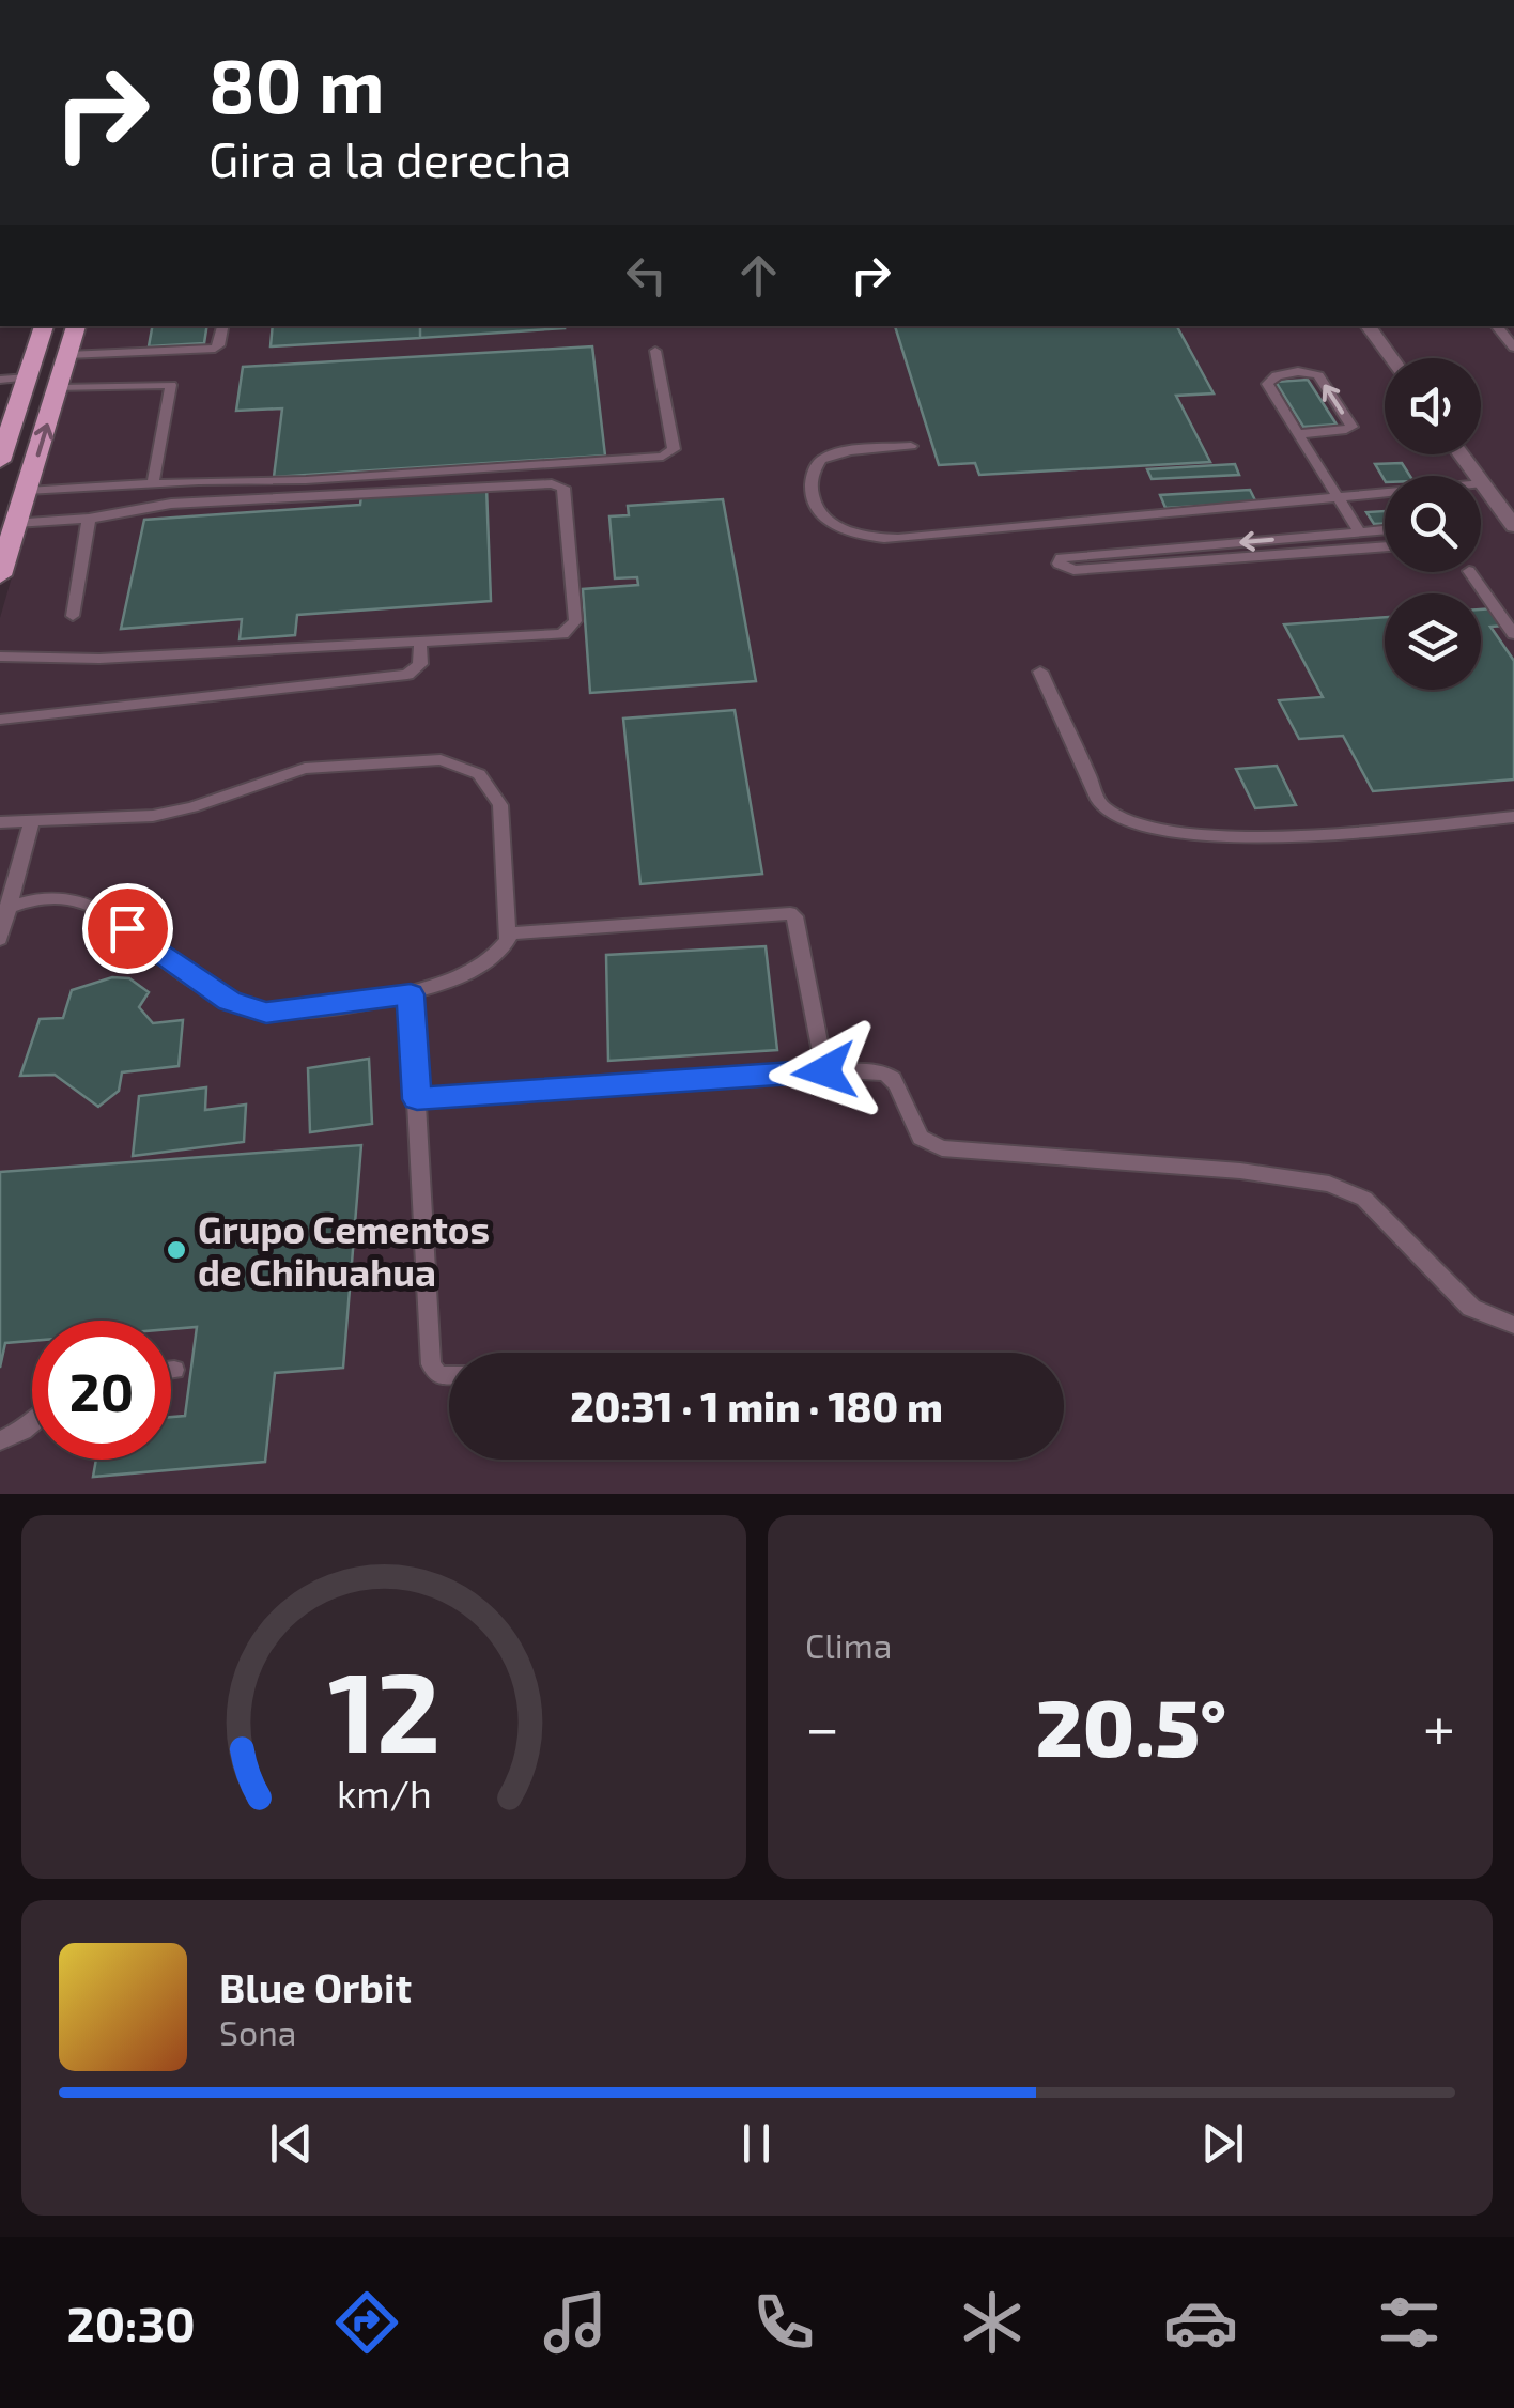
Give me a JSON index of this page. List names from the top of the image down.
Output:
{
  "places": ["Grupo Cementos de Chihuahua"],
  "page": {
    "turn": ["80 m", "Gira a la derecha"],
    "limit": "20",
    "trip": "20:31 · 1 min · 180 m",
    "tile": "Clima",
    "heat": ["−", "20.5°", "+"],
    "song": ["Blue Orbit", "Sona"],
    "tabs": "20:30",
    "gauge": ["12", "km/h"]
  }
}
